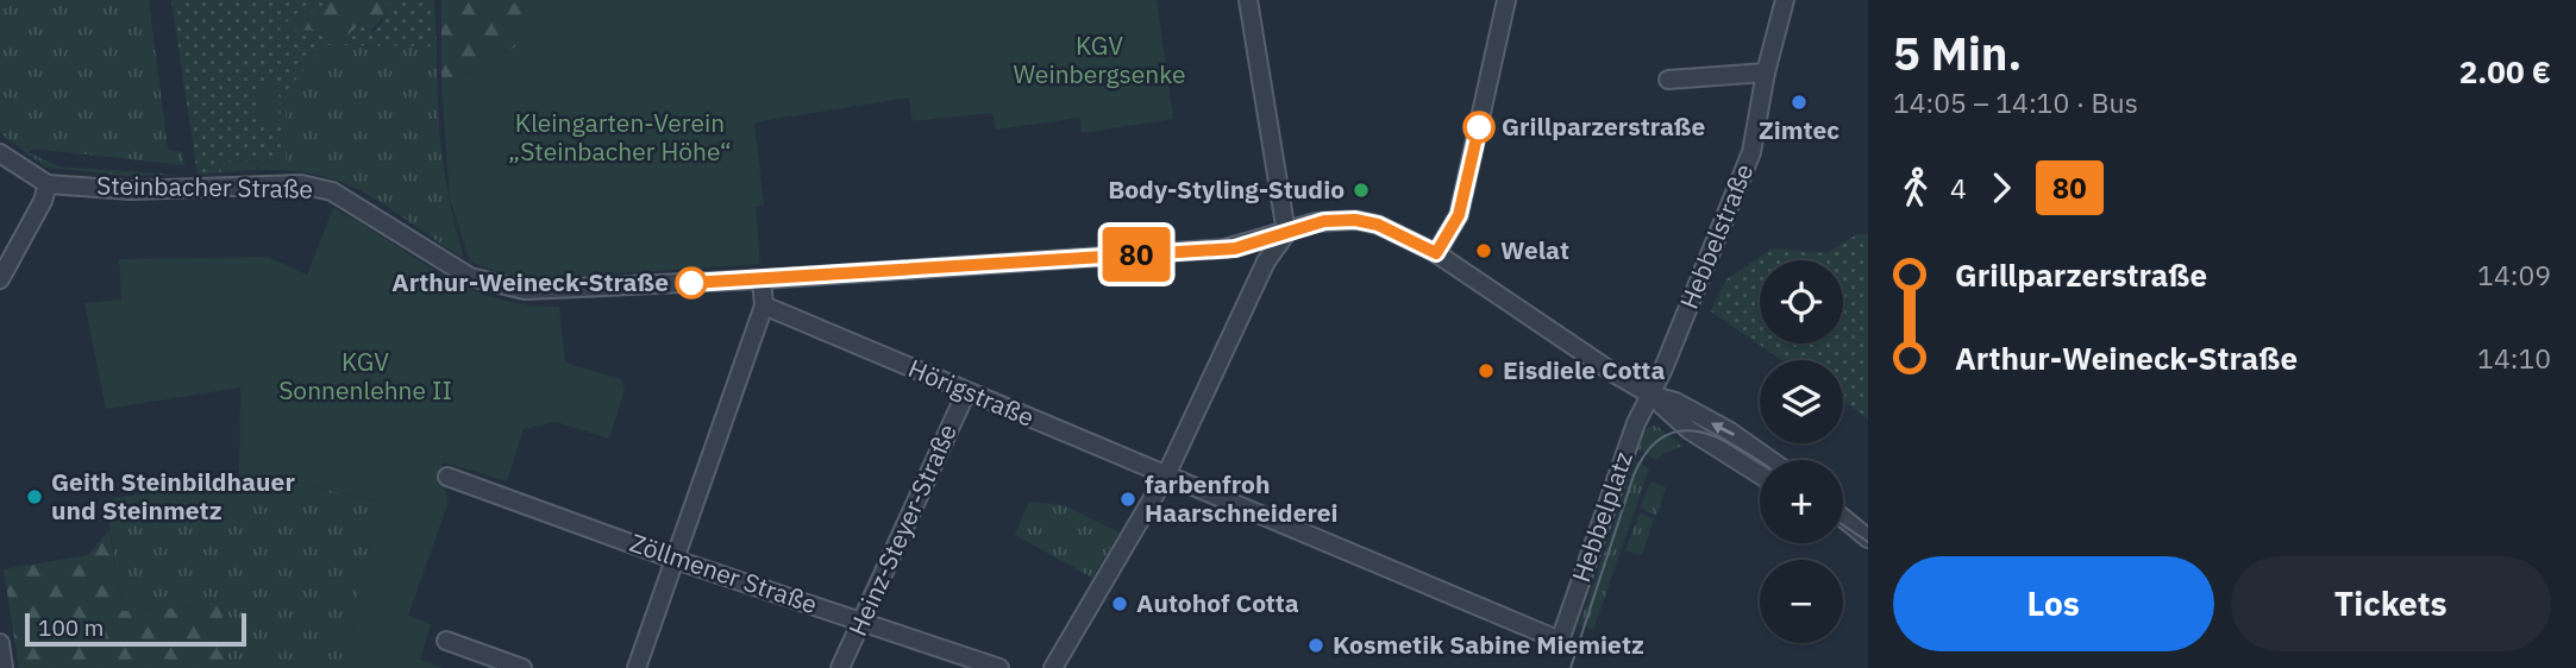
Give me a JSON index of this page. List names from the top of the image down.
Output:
{
  "streets": {
    "street": [
      "Steinbacher Straße",
      "Hebbelstraße",
      "Hörigstraße",
      "Hebbelplatz",
      "Heinz-Steyer-Straße",
      "Zöllmener Straße"
    ]
  },
  "crossings": [
    ["Steinbacher Straße", "Hebbelstraße"],
    ["Steinbacher Straße", "Hebbelplatz"],
    ["Hebbelstraße", "Hebbelplatz"],
    ["Hörigstraße", "Hebbelplatz"],
    ["Hörigstraße", "Heinz-Steyer-Straße"],
    ["Heinz-Steyer-Straße", "Zöllmener Straße"]
  ],
  "parks": ["KGV Weinbergsenke", "Kleingarten-Verein „Steinbacher Höhe“", "KGV Sonnenlehne II"],
  "places": [
    "Zimtec",
    "Grillparzerstraße",
    "Body-Styling-Studio",
    "Welat",
    "Arthur-Weineck-Straße",
    "Eisdiele Cotta",
    "Geith Steinbildhauer und Steinmetz",
    "farbenfroh Haarschneiderei",
    "Autohof Cotta",
    "Kosmetik Sabine Miemietz"
  ],
  "lines": ["bus line 80"],
  "scale_bar": "100 m",
  "page": {
    "on_map": "80",
    "heading": ["5 Min.", "14:05 – 14:10 · Bus", "2.00 €"],
    "legs": ["4", "80"],
    "list": [
      {
        "name": "Grillparzerstraße",
        "value": "14:09"
      },
      {
        "name": "Arthur-Weineck-Straße",
        "value": "14:10"
      }
    ],
    "map_buttons": ["+", "−"],
    "buttons": ["Los", "Tickets"],
    "scale": "100 m"
  }
}
